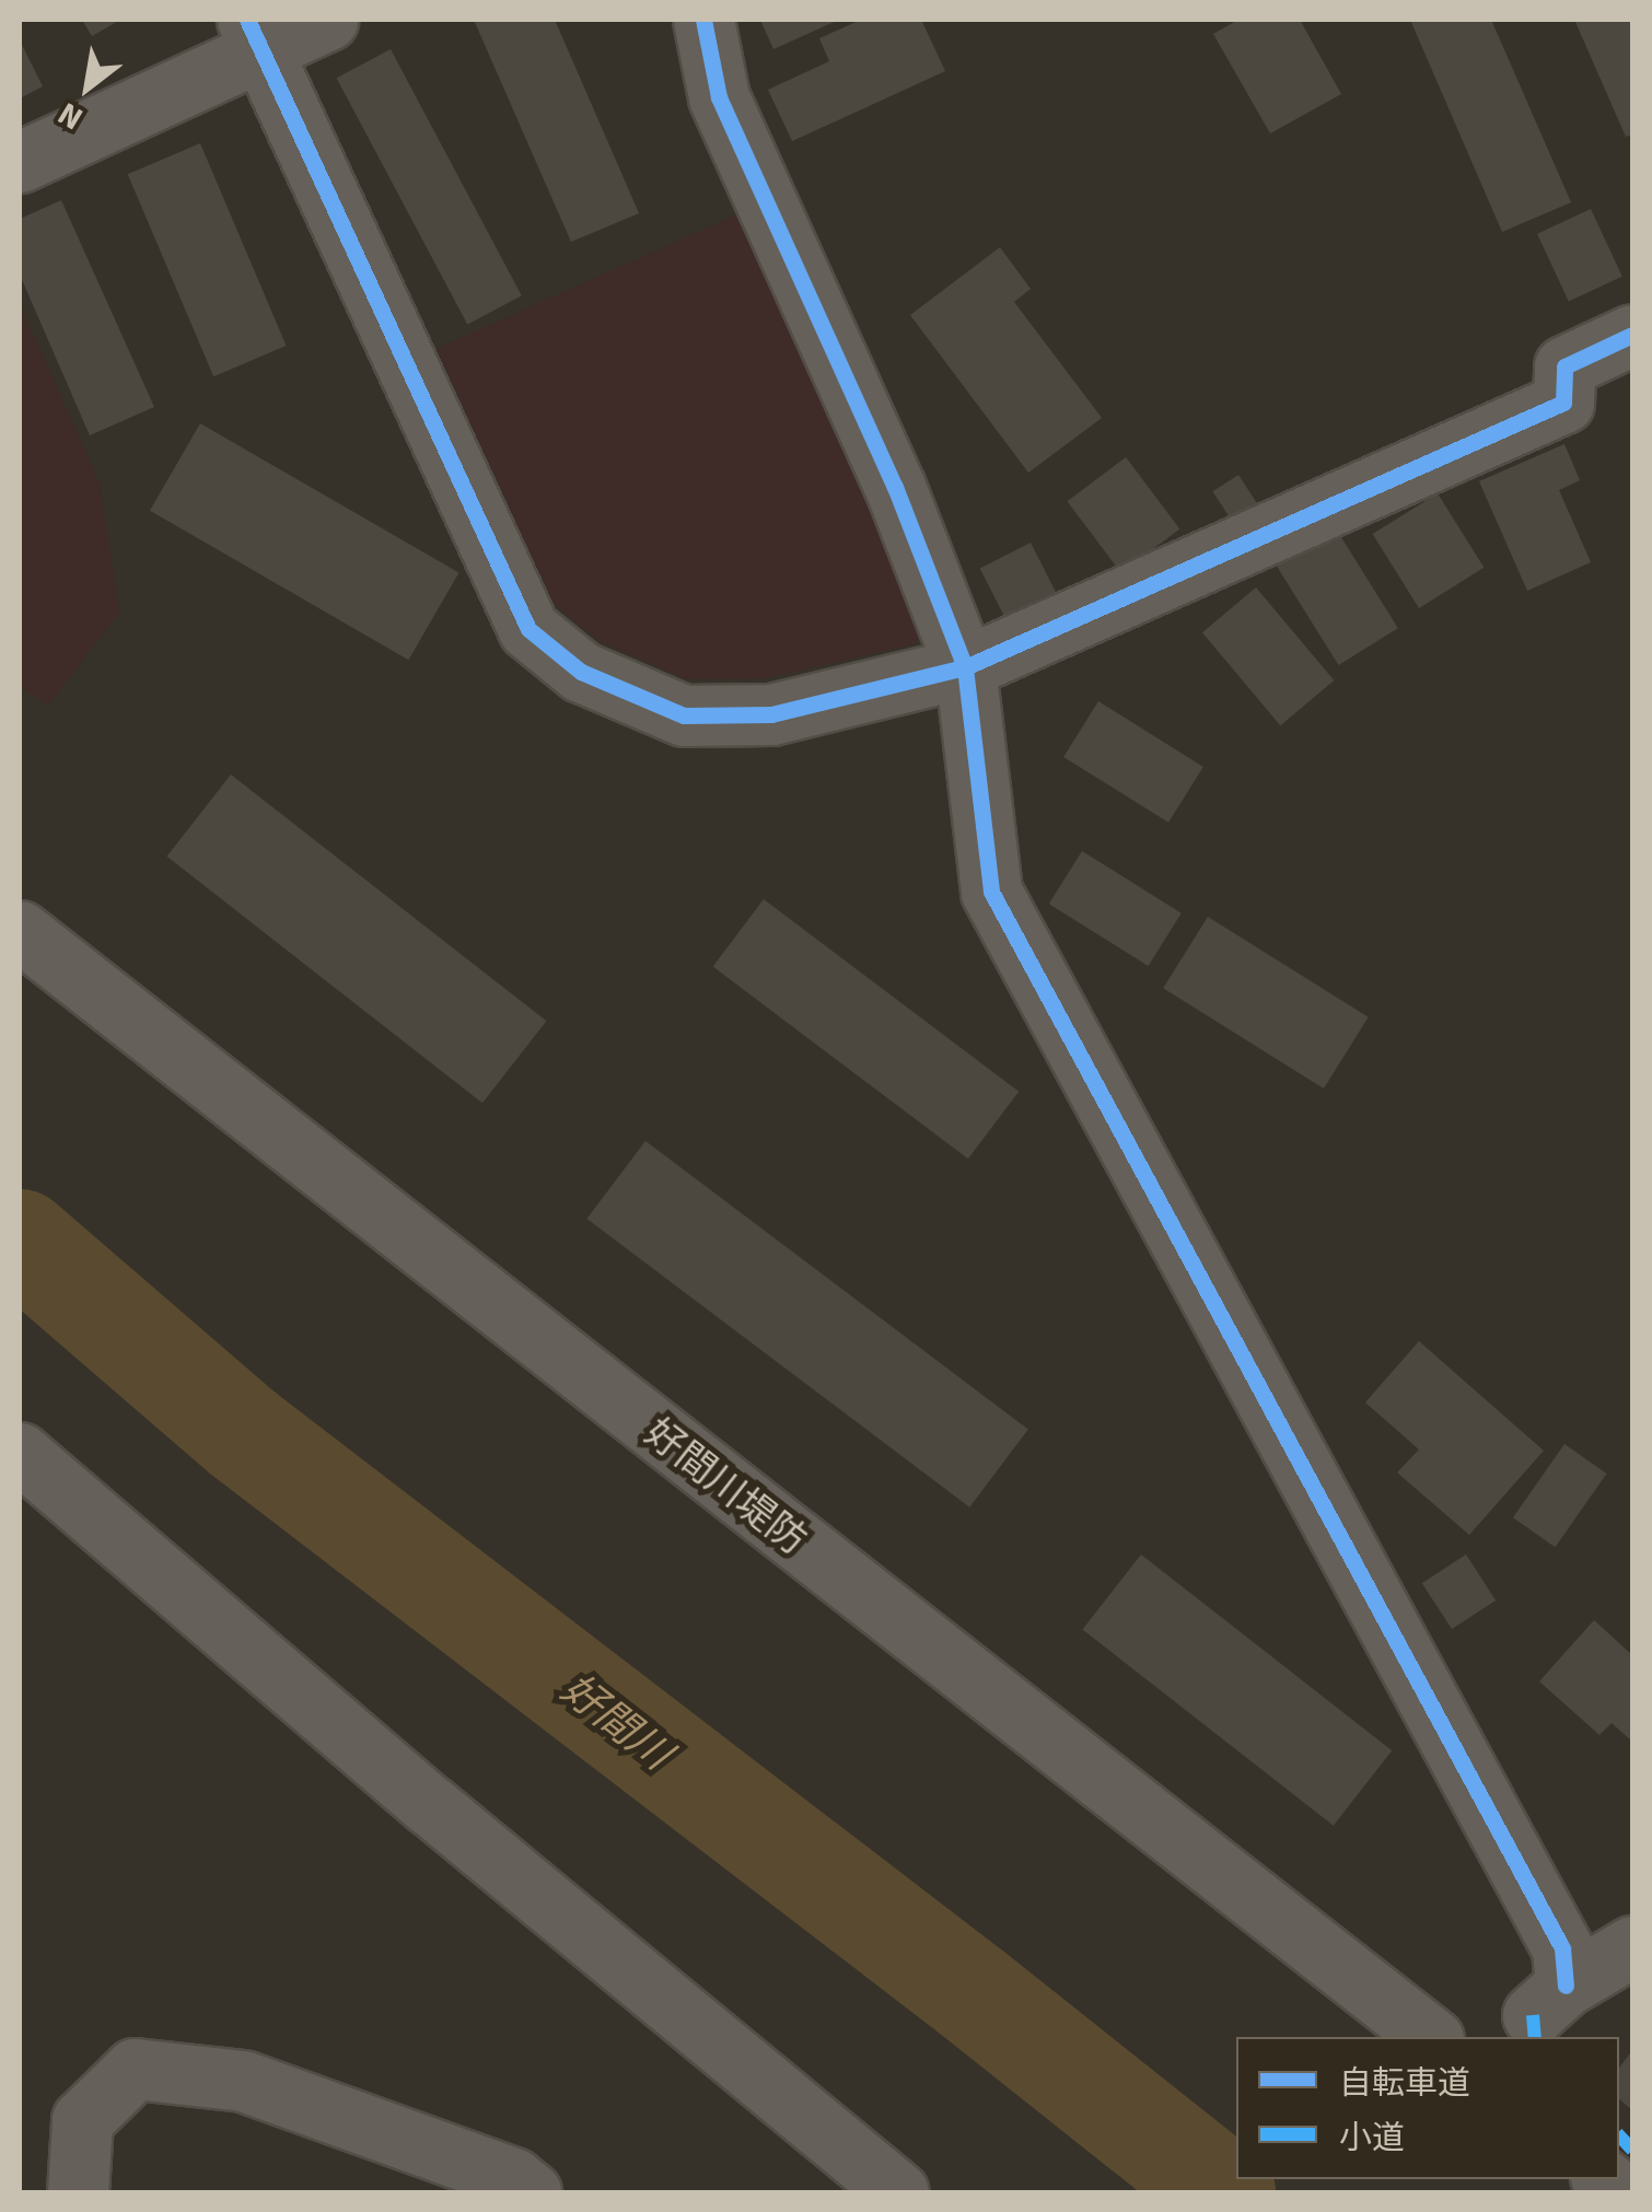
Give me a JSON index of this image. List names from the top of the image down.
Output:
{
  "streets": {
    "street": ["好間川堤防"]
  },
  "water": ["好間川"],
  "legend": ["自転車道", "小道"],
  "north": "bottom left"
}
